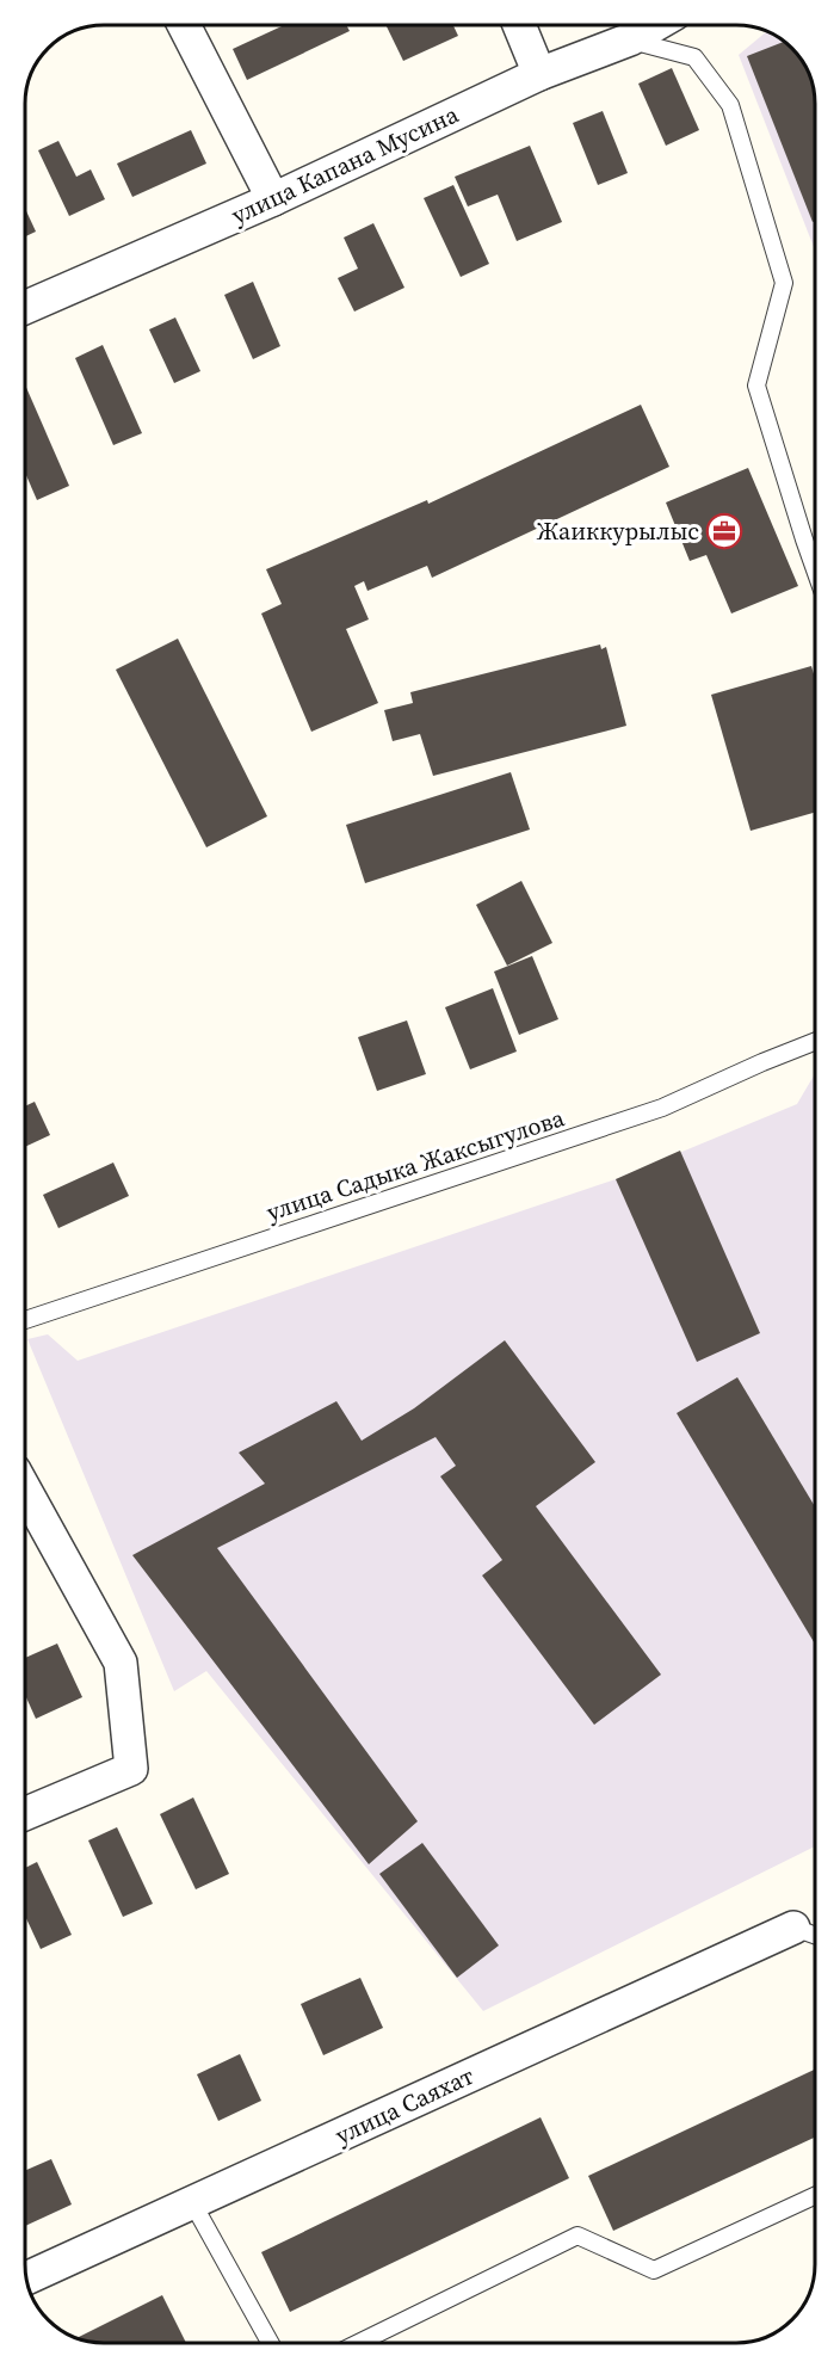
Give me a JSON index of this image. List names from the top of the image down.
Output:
{
  "streets": {
    "street": ["улица Капана Мусина", "улица Саяхат"],
    "lane": ["улица Садыка Жаксыгулова"]
  },
  "places": {
    "office": ["Жаиккурылыс"]
  }
}
